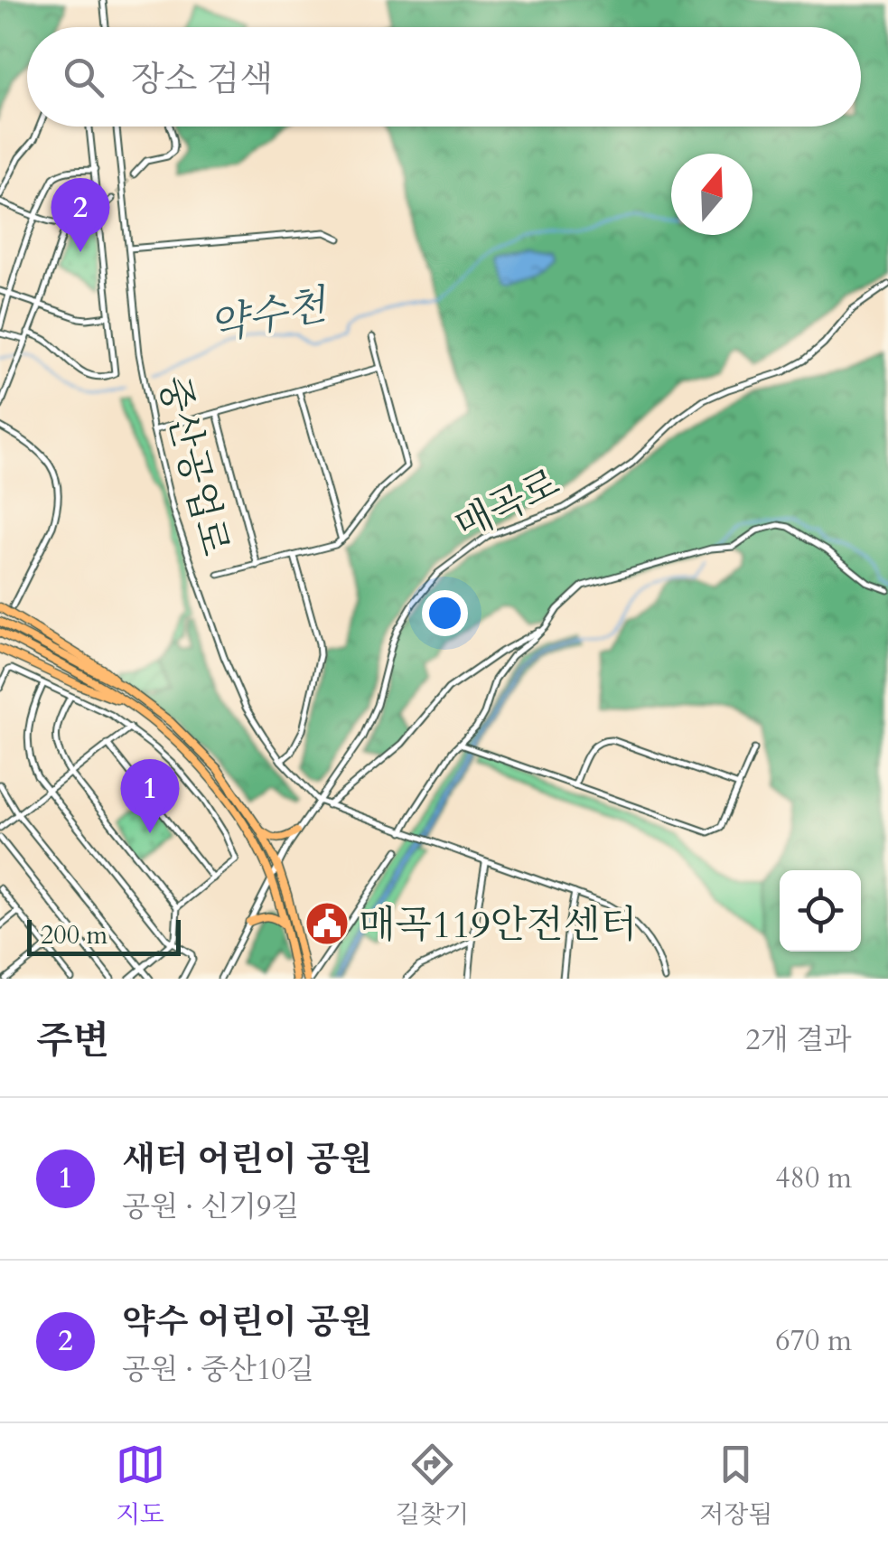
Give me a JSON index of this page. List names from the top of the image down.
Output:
{
  "streets": {
    "street": ["중산공업로", "매곡로"]
  },
  "crossings": [
    ["중산공업로", "매곡로"]
  ],
  "water": ["약수천"],
  "places": {
    "public building": ["매곡119안전센터"]
  },
  "scale_bar": "200 m",
  "north": "top",
  "page": {
    "search": "장소 검색",
    "pins": ["2", "1"],
    "scale": "200 m",
    "heading": ["주변", "2개 결과"],
    "list": [
      {
        "mark": "1",
        "name": "새터 어린이 공원",
        "note": "공원 · 신기9길",
        "value": "480 m"
      },
      {
        "mark": "2",
        "name": "약수 어린이 공원",
        "note": "공원 · 중산10길",
        "value": "670 m"
      }
    ],
    "nav": ["지도", "길찾기", "저장됨"]
  }
}
